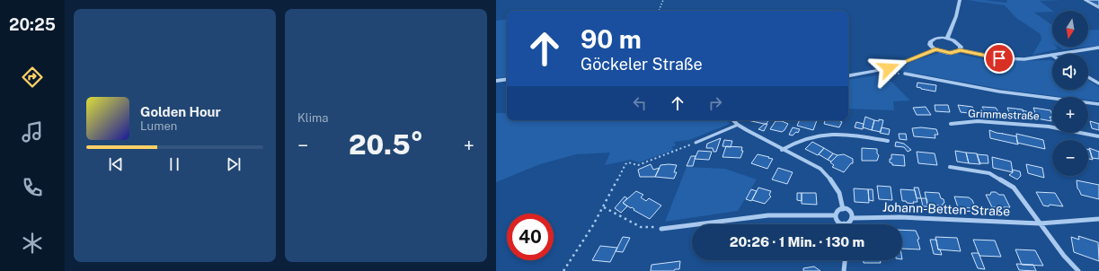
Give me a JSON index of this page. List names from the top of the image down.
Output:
{
  "streets": {
    "street": ["Grimmestraße", "Johann-Betten-Straße"]
  },
  "north": "bottom",
  "page": {
    "tabs": "20:25",
    "tile": "Klima",
    "map_buttons": ["+", "−"],
    "turn": ["90 m", "Göckeler Straße"],
    "song": ["Golden Hour", "Lumen"],
    "heat": ["−", "20.5°", "+"],
    "limit": "40",
    "trip": "20:26 · 1 Min. · 130 m"
  }
}
